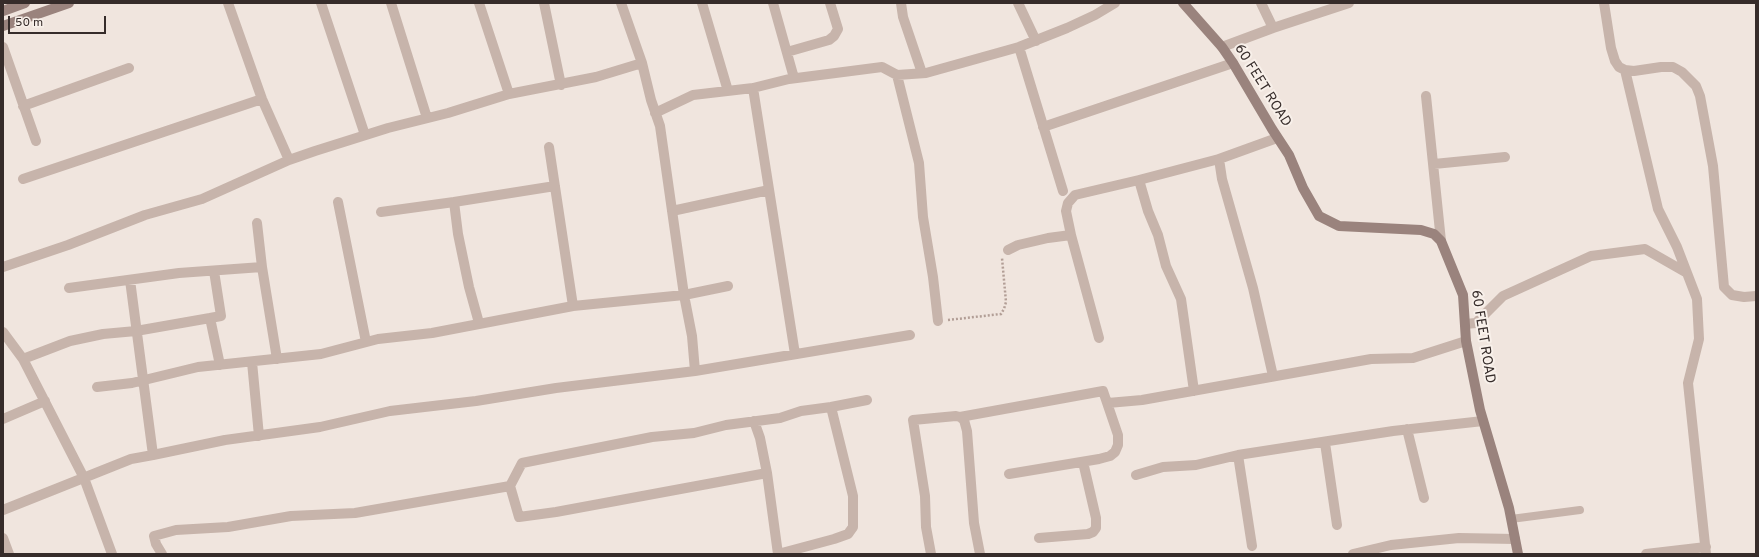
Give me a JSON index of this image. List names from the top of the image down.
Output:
{
  "streets": {
    "street": ["60 FEET ROAD"]
  },
  "scale_bar": "50 m"
}
